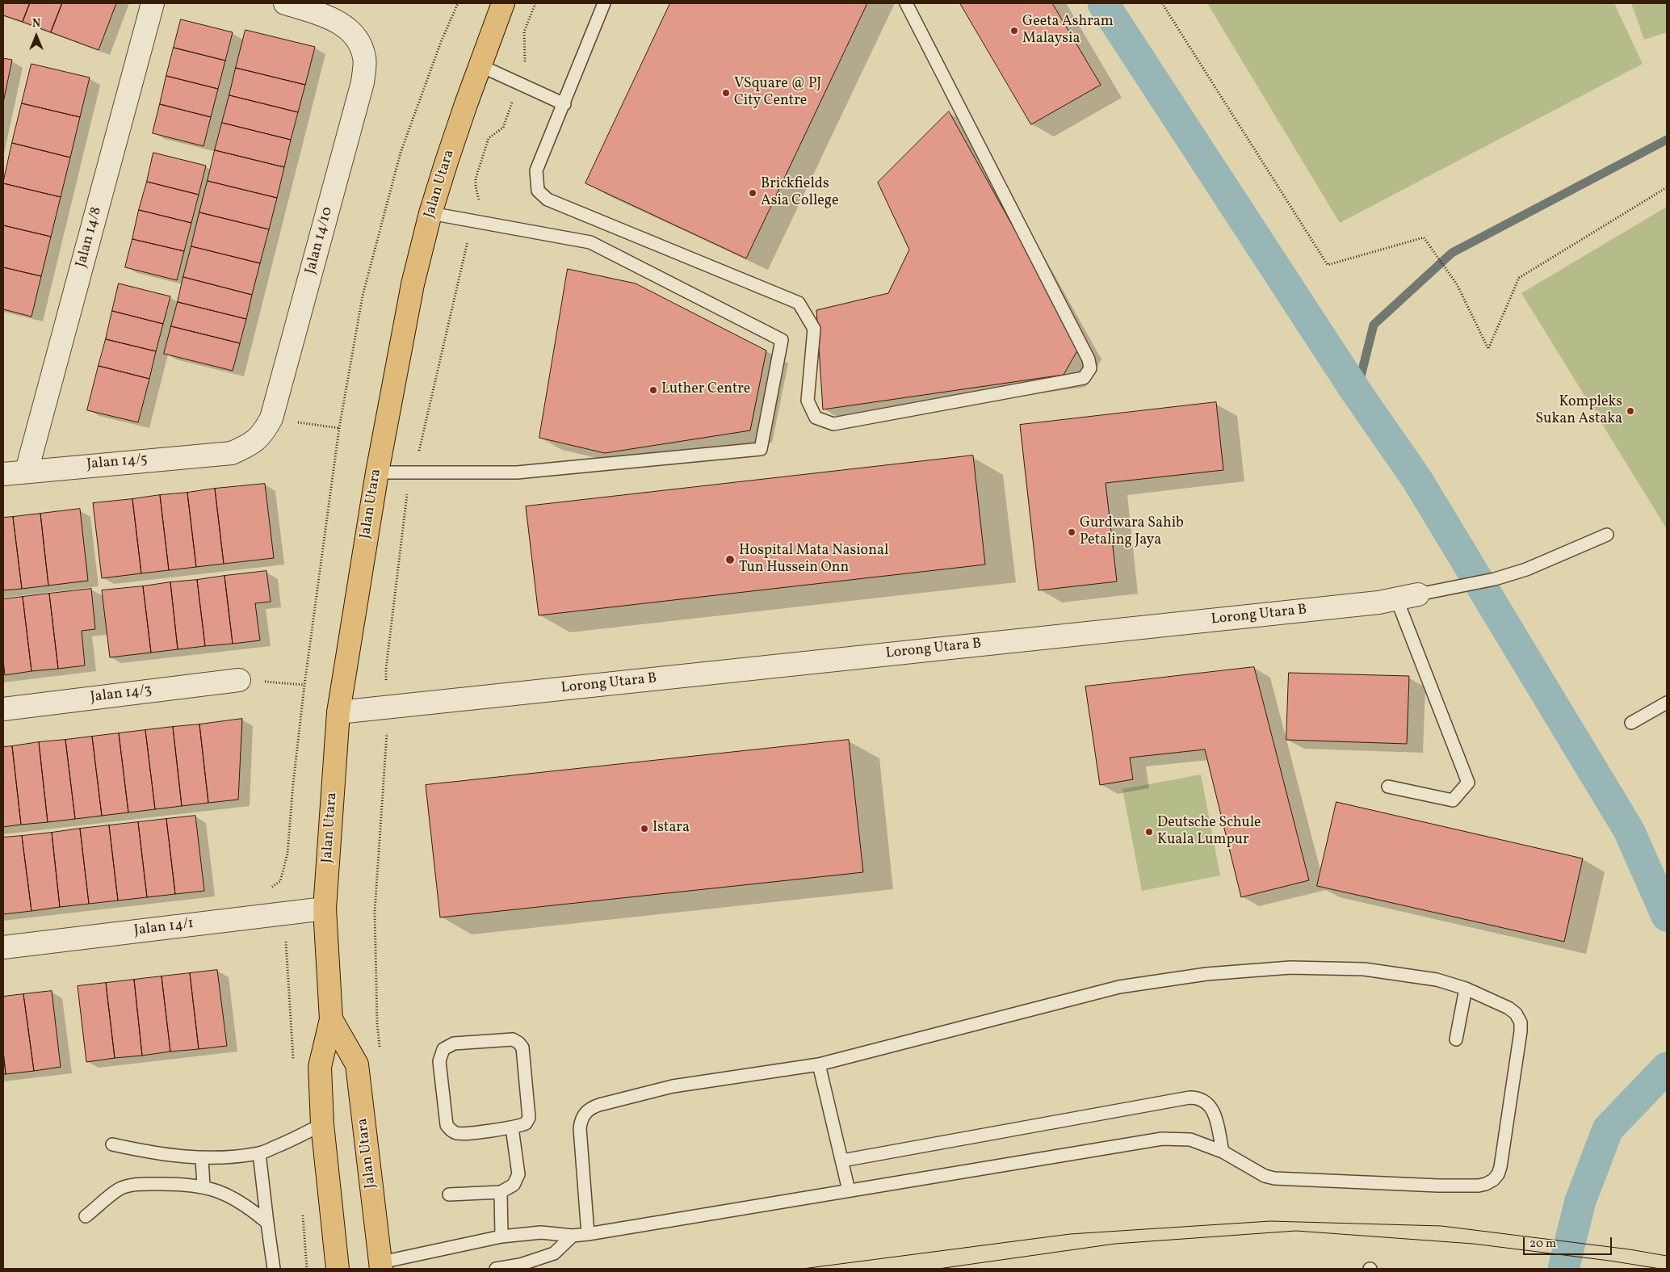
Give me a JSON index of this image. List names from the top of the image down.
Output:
{
  "streets": {
    "main road": ["Jalan Utara"],
    "street": [
      "Jalan 14/8",
      "Jalan 14/10",
      "Jalan 14/5",
      "Lorong Utara B",
      "Jalan 14/3",
      "Jalan 14/1"
    ]
  },
  "crossings": [
    ["Jalan Utara", "Lorong Utara B"],
    ["Jalan Utara", "Jalan 14/1"],
    ["Jalan 14/8", "Jalan 14/5"],
    ["Jalan 14/10", "Jalan 14/5"]
  ],
  "places": [
    "Geeta Ashram Malaysia",
    "VSquare @ PJ City Centre",
    "Brickfields Asia College",
    "Luther Centre",
    "Kompleks Sukan Astaka",
    "Gurdwara Sahib Petaling Jaya",
    "Hospital Mata Nasional Tun Hussein Onn",
    "Istara",
    "Deutsche Schule Kuala Lumpur"
  ],
  "scale_bar": "20 m",
  "north": "top"
}
